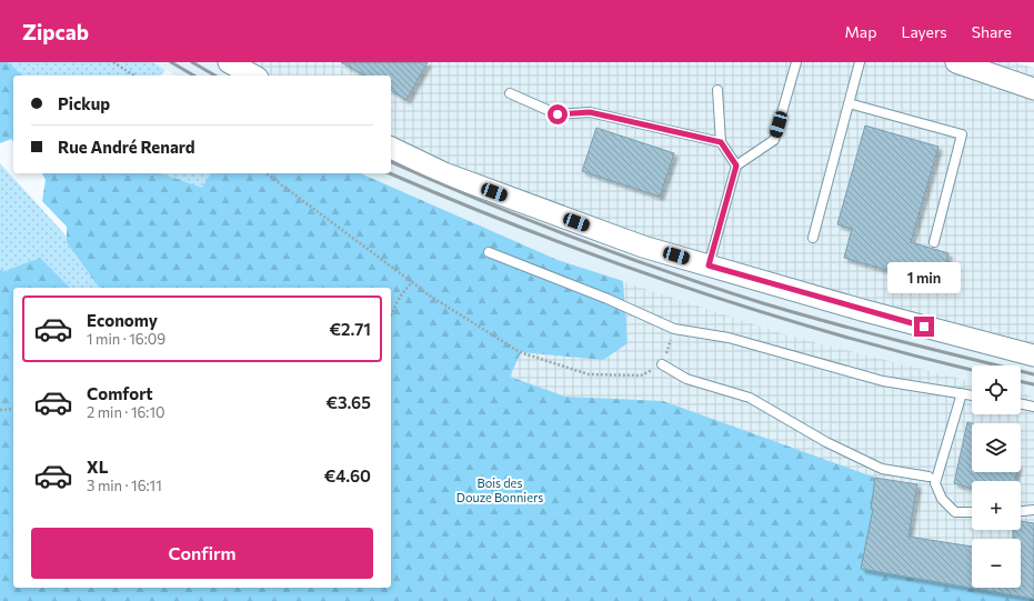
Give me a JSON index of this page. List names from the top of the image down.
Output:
{
  "parks": ["Bois des Douze Bonniers"],
  "page": {
    "header": "Zipcab",
    "nav": ["Map", "Layers", "Share"],
    "banner": ["Pickup", "Rue André Renard"],
    "bubble": "1 min",
    "list": [
      {
        "name": "Economy",
        "note": "1 min · 16:09",
        "value": "€2.71"
      },
      {
        "name": "Comfort",
        "note": "2 min · 16:10",
        "value": "€3.65"
      },
      {
        "name": "XL",
        "note": "3 min · 16:11",
        "value": "€4.60"
      }
    ],
    "map_buttons": ["+", "−"],
    "buttons": "Confirm"
  }
}
